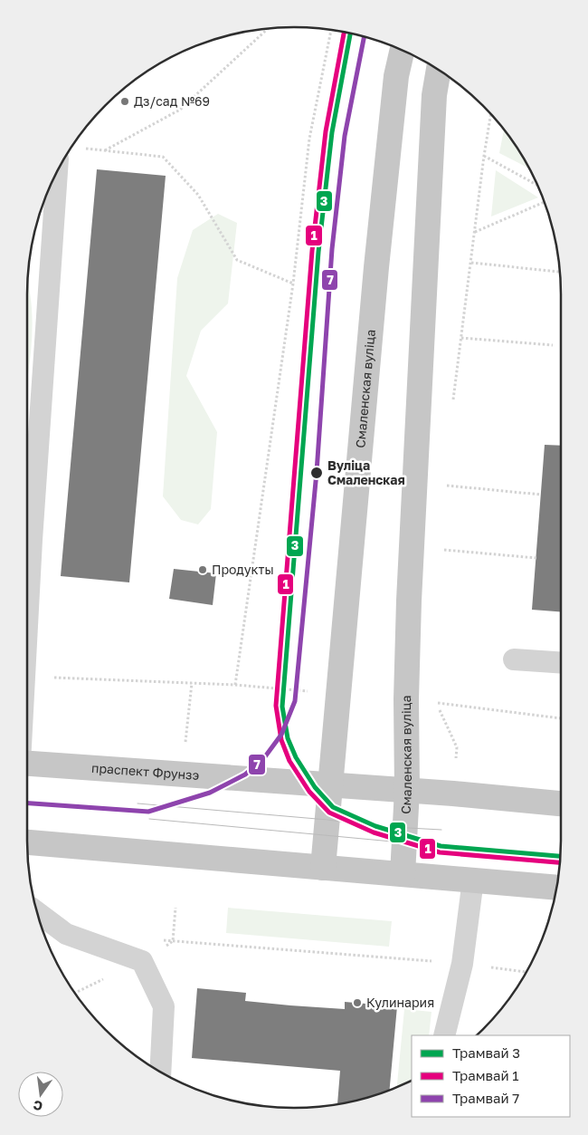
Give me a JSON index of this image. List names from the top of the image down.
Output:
{
  "streets": {
    "main road": ["Смаленская вуліца", "праспект Фрунзэ"]
  },
  "crossings": [
    ["Смаленская вуліца", "праспект Фрунзэ"]
  ],
  "places": [
    "Дз/сад №69",
    "Вуліца Смаленская",
    "Продукты",
    "Кулинария"
  ],
  "lines": ["tram line 1", "tram line 3", "tram line 7"],
  "legend": ["Трамвай 3", "Трамвай 1", "Трамвай 7"],
  "north": "bottom"
}
